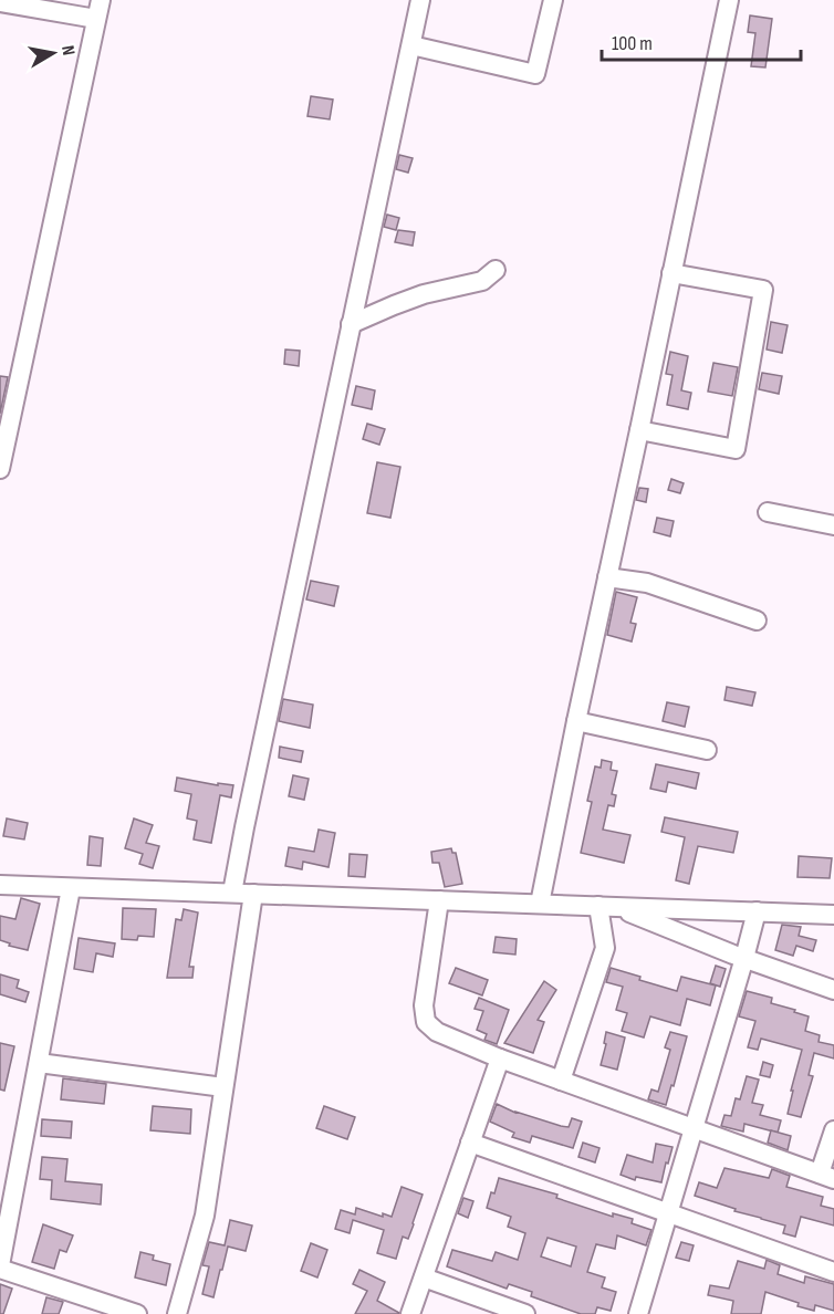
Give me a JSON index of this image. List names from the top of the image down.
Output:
{
  "scale_bar": "100 m",
  "north": "right"
}
